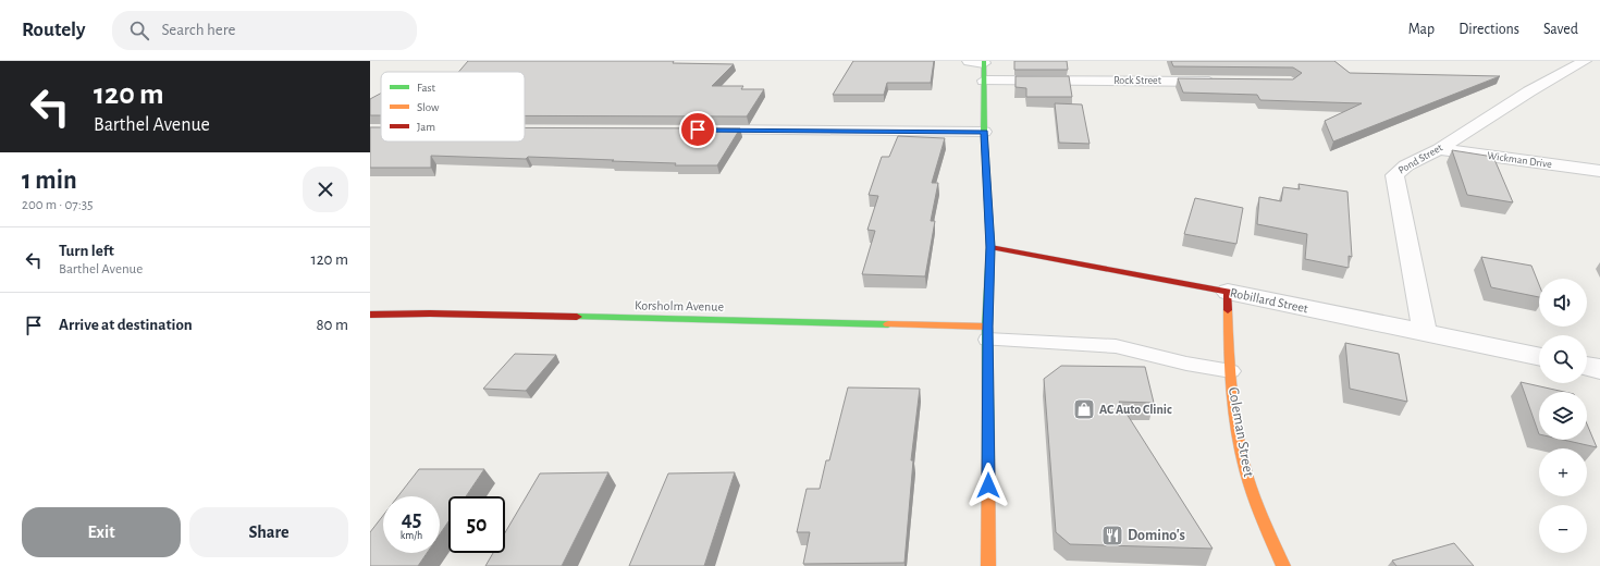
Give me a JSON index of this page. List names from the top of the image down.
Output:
{
  "streets": {
    "street": [
      "Rock Street",
      "Pond Street",
      "Wickman Drive",
      "Robillard Street",
      "Korsholm Avenue",
      "Coleman Street"
    ]
  },
  "crossings": [
    ["Pond Street", "Wickman Drive"],
    ["Pond Street", "Robillard Street"],
    ["Robillard Street", "Coleman Street"]
  ],
  "places": {
    "shop": ["AC Auto Clinic"],
    "restaurant": ["Domino's"]
  },
  "legend": ["Fast", "Slow", "Jam"],
  "page": {
    "header": "Routely",
    "search": "Search here",
    "nav": ["Map", "Directions", "Saved"],
    "turn": ["120 m", "Barthel Avenue"],
    "heading": ["1 min", "200 m · 07:35"],
    "list": [
      {
        "name": "Turn left",
        "note": "Barthel Avenue",
        "value": "120 m"
      },
      {
        "name": "Arrive at destination",
        "value": "80 m"
      }
    ],
    "map_buttons": ["+", "−"],
    "speed": "45 km/h",
    "limit": "50",
    "buttons": ["Exit", "Share"]
  }
}
